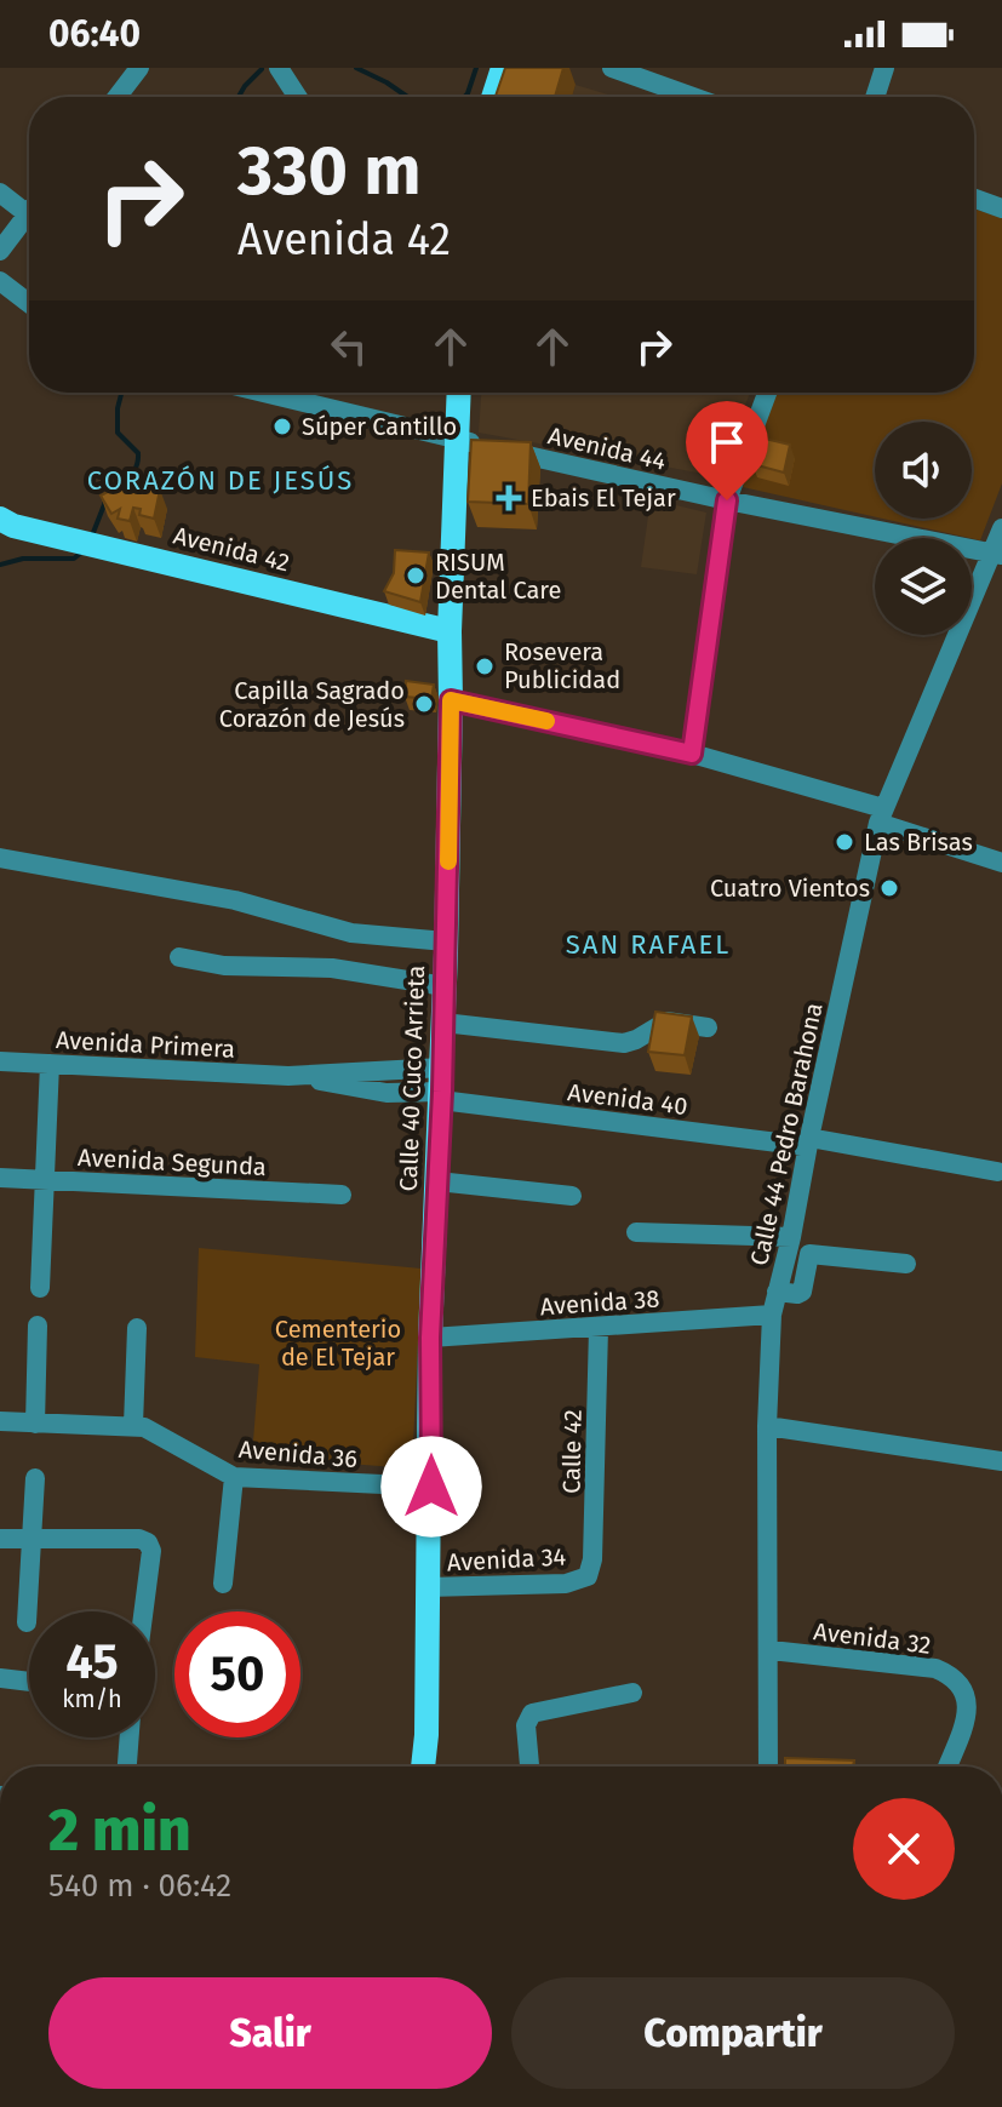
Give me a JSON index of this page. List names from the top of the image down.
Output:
{
  "streets": {
    "main road": ["Avenida 42", "Calle 40 Cuco Arrieta"],
    "street": [
      "Avenida 44",
      "Avenida Primera",
      "Avenida 40",
      "Calle 44 Pedro Barahona",
      "Avenida Segunda",
      "Avenida 38",
      "Calle 42",
      "Avenida 36",
      "Avenida 34",
      "Avenida 32"
    ]
  },
  "crossings": [
    ["Avenida 44", "Calle 40 Cuco Arrieta"],
    ["Avenida 44", "Calle 44 Pedro Barahona"],
    ["Avenida 42", "Calle 40 Cuco Arrieta"],
    ["Avenida Primera", "Calle 40 Cuco Arrieta"],
    ["Avenida Primera", "Avenida 40"],
    ["Calle 40 Cuco Arrieta", "Avenida 40"],
    ["Calle 40 Cuco Arrieta", "Avenida 38"],
    ["Calle 40 Cuco Arrieta", "Avenida 36"],
    ["Calle 40 Cuco Arrieta", "Avenida 34"],
    ["Avenida 40", "Calle 44 Pedro Barahona"],
    ["Calle 44 Pedro Barahona", "Avenida 38"],
    ["Calle 44 Pedro Barahona", "Avenida 32"],
    ["Avenida 38", "Calle 42"],
    ["Calle 42", "Avenida 34"]
  ],
  "districts": ["CORAZÓN DE JESÚS", "SAN RAFAEL"],
  "parks": ["Cementerio de El Tejar"],
  "places": {
    "other": [
      "Súper Cantillo",
      "RISUM Dental Care",
      "Rosevera Publicidad",
      "Capilla Sagrado Corazón de Jesús",
      "Las Brisas",
      "Cuatro Vientos"
    ],
    "health": ["Ebais El Tejar"]
  },
  "page": {
    "status": "06:40",
    "turn": ["330 m", "Avenida 42"],
    "speed": "45 km/h",
    "limit": "50",
    "heading": ["2 min", "540 m · 06:42"],
    "buttons": ["Salir", "Compartir"]
  }
}
